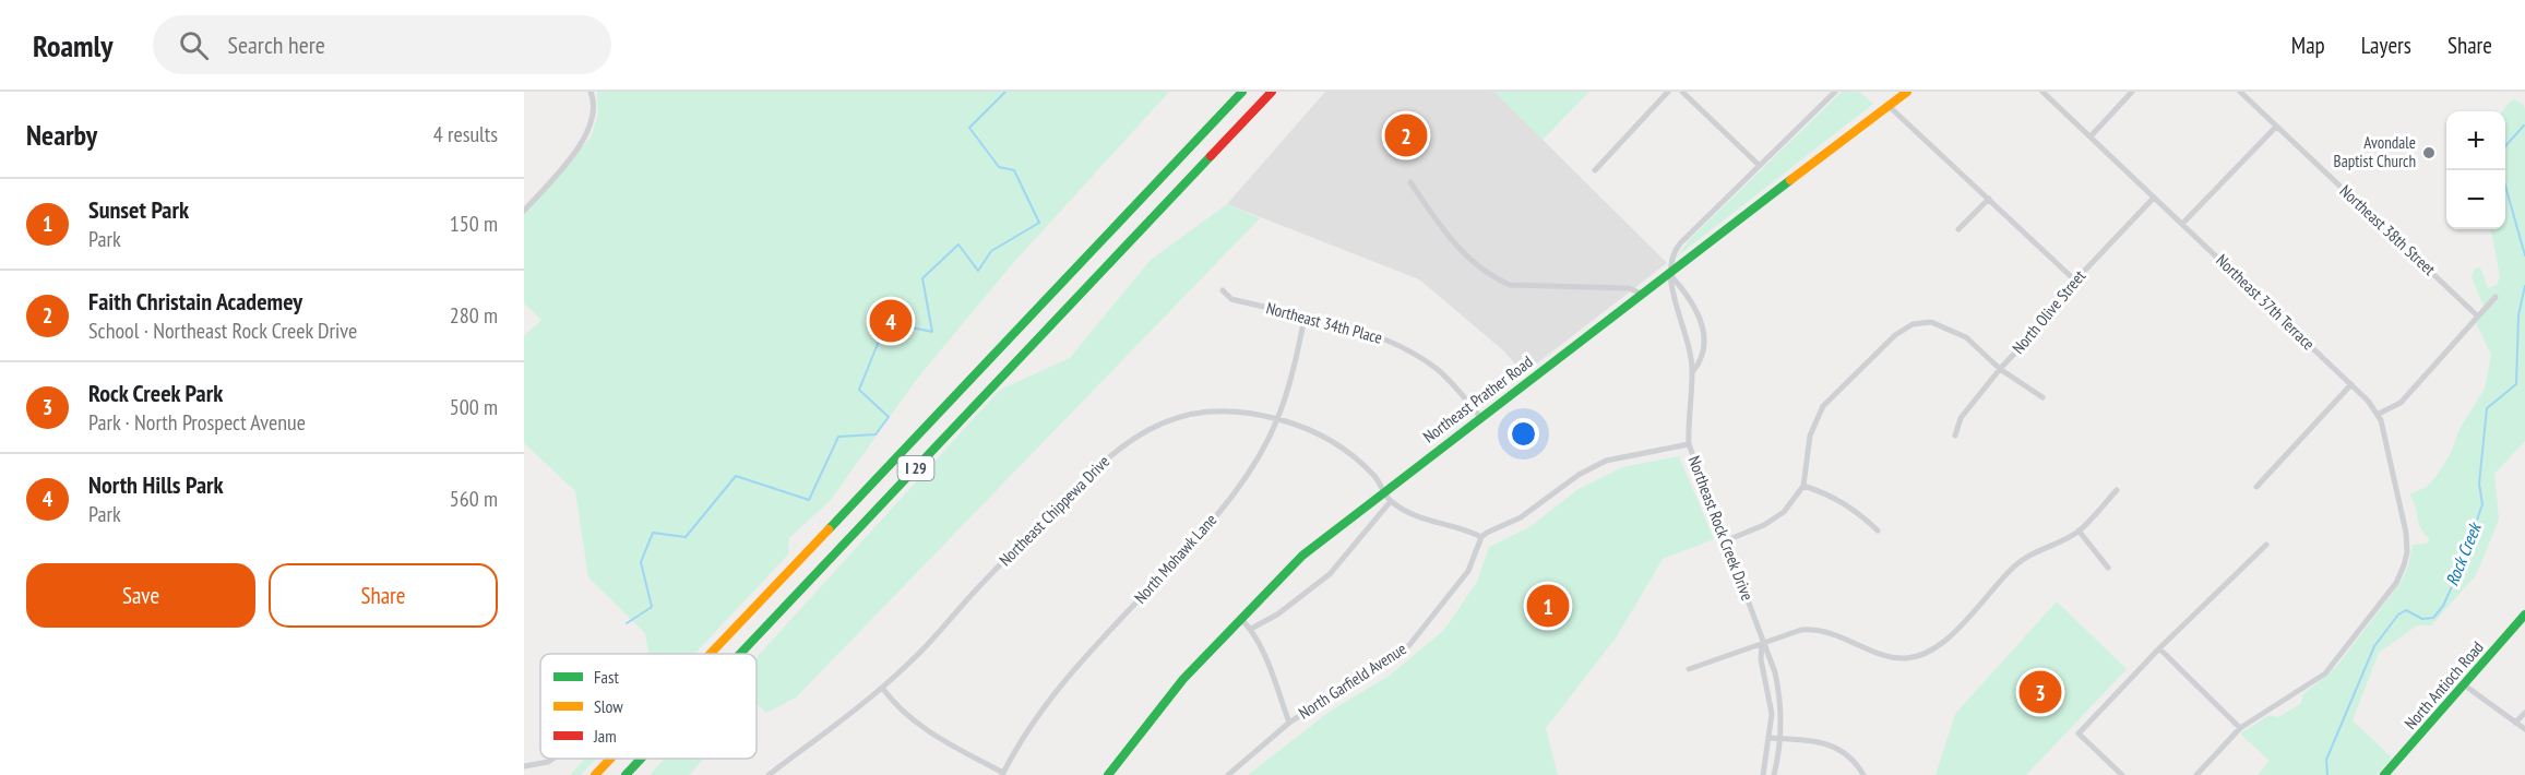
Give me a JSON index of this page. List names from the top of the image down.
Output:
{
  "streets": {
    "main road": ["Northeast Prather Road", "I 29", "North Antioch Road"],
    "street": [
      "Northeast 38th Street",
      "Northeast 37th Terrace",
      "North Olive Street",
      "Northeast 34th Place",
      "Northeast Chippewa Drive",
      "Northeast Rock Creek Drive",
      "North Mohawk Lane",
      "North Garfield Avenue"
    ]
  },
  "crossings": [
    ["Northeast 37th Terrace", "North Olive Street"],
    ["Northeast 34th Place", "Northeast Prather Road"],
    ["Northeast 34th Place", "North Mohawk Lane"],
    ["Northeast Prather Road", "Northeast Chippewa Drive"],
    ["Northeast Prather Road", "Northeast Rock Creek Drive"],
    ["Northeast Chippewa Drive", "North Mohawk Lane"]
  ],
  "water": ["Rock Creek"],
  "places": ["Avondale Baptist Church"],
  "legend": ["Fast", "Slow", "Jam"],
  "page": {
    "header": "Roamly",
    "search": "Search here",
    "nav": ["Map", "Layers", "Share"],
    "heading": ["Nearby", "4 results"],
    "map_buttons": ["+", "−"],
    "pins": [
      "2",
      "4",
      "1",
      "3"
    ],
    "list": [
      {
        "mark": "1",
        "name": "Sunset Park",
        "note": "Park",
        "value": "150 m"
      },
      {
        "mark": "2",
        "name": "Faith Christain Academey",
        "note": "School · Northeast Rock Creek Drive",
        "value": "280 m"
      },
      {
        "mark": "3",
        "name": "Rock Creek Park",
        "note": "Park · North Prospect Avenue",
        "value": "500 m"
      },
      {
        "mark": "4",
        "name": "North Hills Park",
        "note": "Park",
        "value": "560 m"
      }
    ],
    "buttons": ["Save", "Share"]
  }
}
